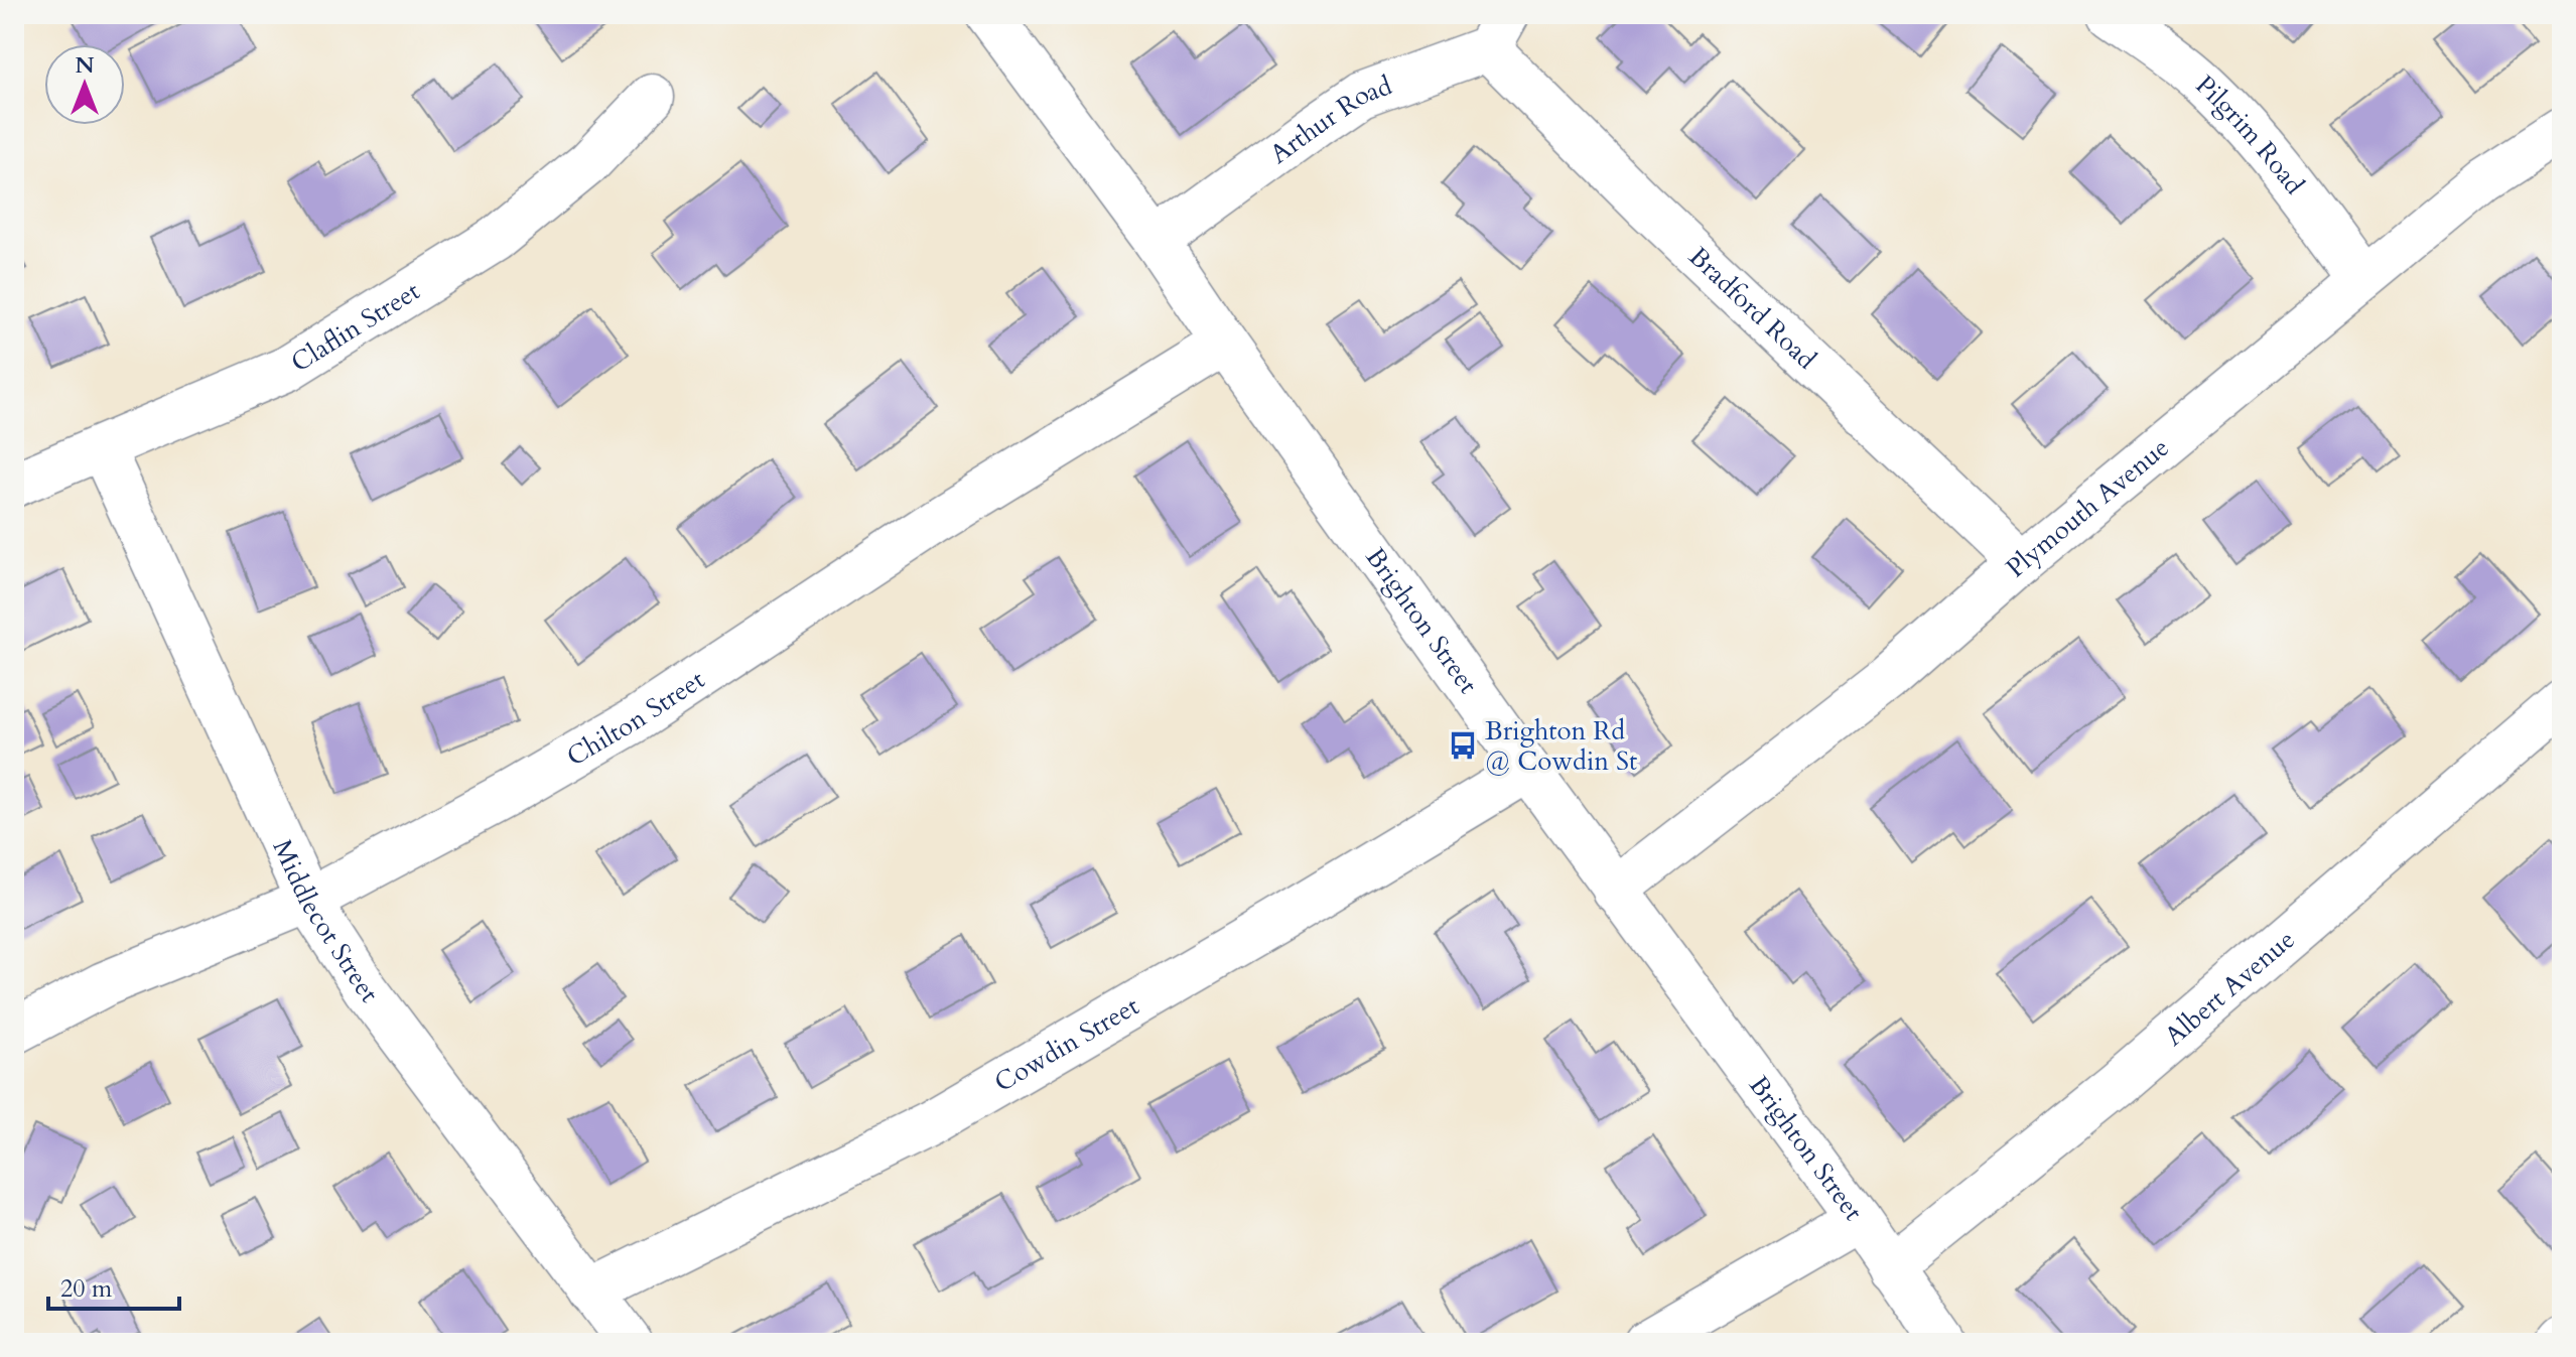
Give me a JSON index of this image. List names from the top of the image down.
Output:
{
  "streets": {
    "street": [
      "Arthur Road",
      "Pilgrim Road",
      "Bradford Road",
      "Claflin Street",
      "Plymouth Avenue",
      "Brighton Street",
      "Chilton Street",
      "Middlecot Street",
      "Albert Avenue",
      "Cowdin Street"
    ]
  },
  "crossings": [
    ["Arthur Road", "Bradford Road"],
    ["Arthur Road", "Brighton Street"],
    ["Pilgrim Road", "Plymouth Avenue"],
    ["Bradford Road", "Plymouth Avenue"],
    ["Claflin Street", "Middlecot Street"],
    ["Plymouth Avenue", "Brighton Street"],
    ["Brighton Street", "Chilton Street"],
    ["Brighton Street", "Albert Avenue"],
    ["Brighton Street", "Cowdin Street"],
    ["Chilton Street", "Middlecot Street"],
    ["Middlecot Street", "Cowdin Street"]
  ],
  "places": {
    "bus stop": ["Brighton Rd @ Cowdin St"]
  },
  "scale_bar": "20 m",
  "north": "top"
}
